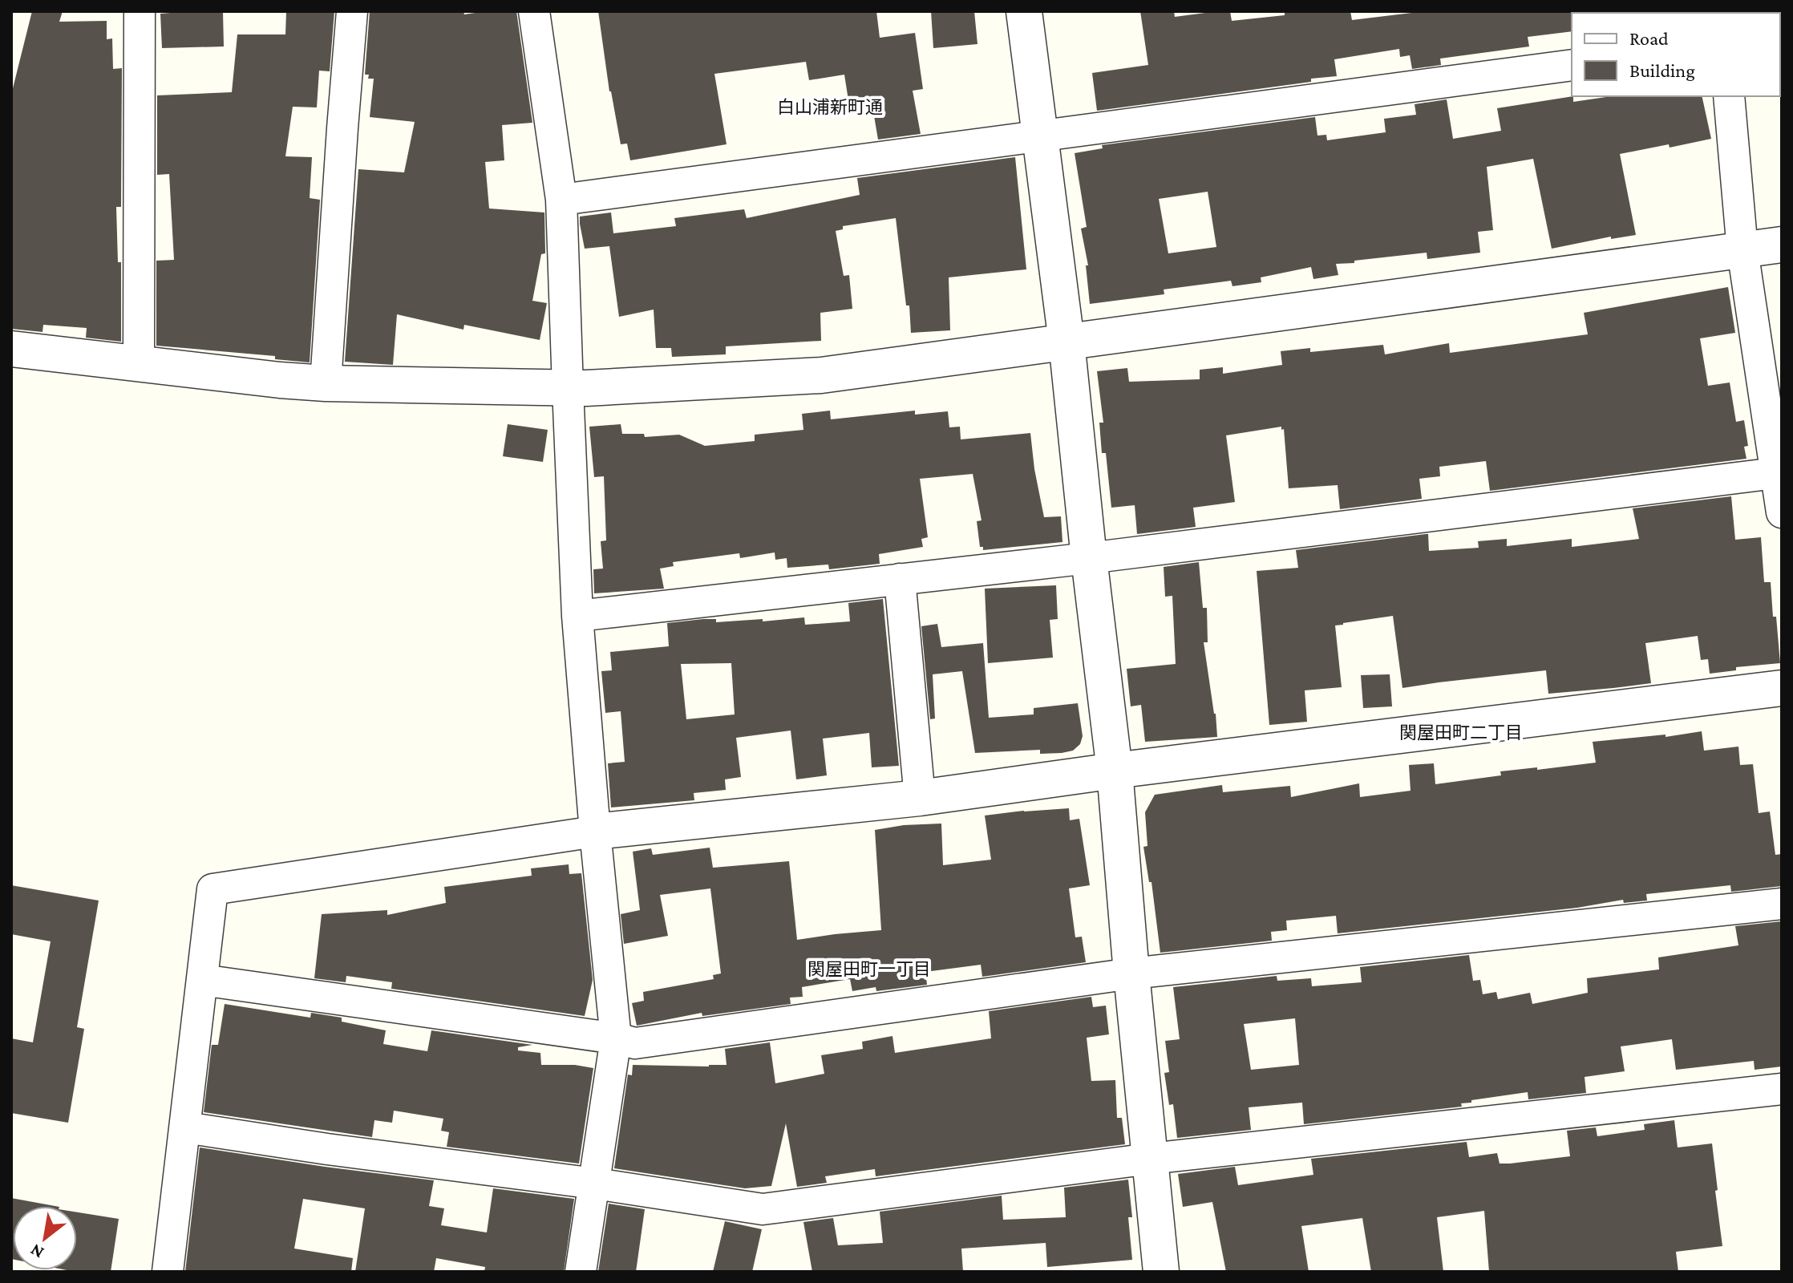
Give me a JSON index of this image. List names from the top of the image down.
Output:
{
  "districts": ["白山浦新町通", "関屋田町二丁目", "関屋田町一丁目"],
  "legend": ["Road", "Building"],
  "north": "bottom left"
}
